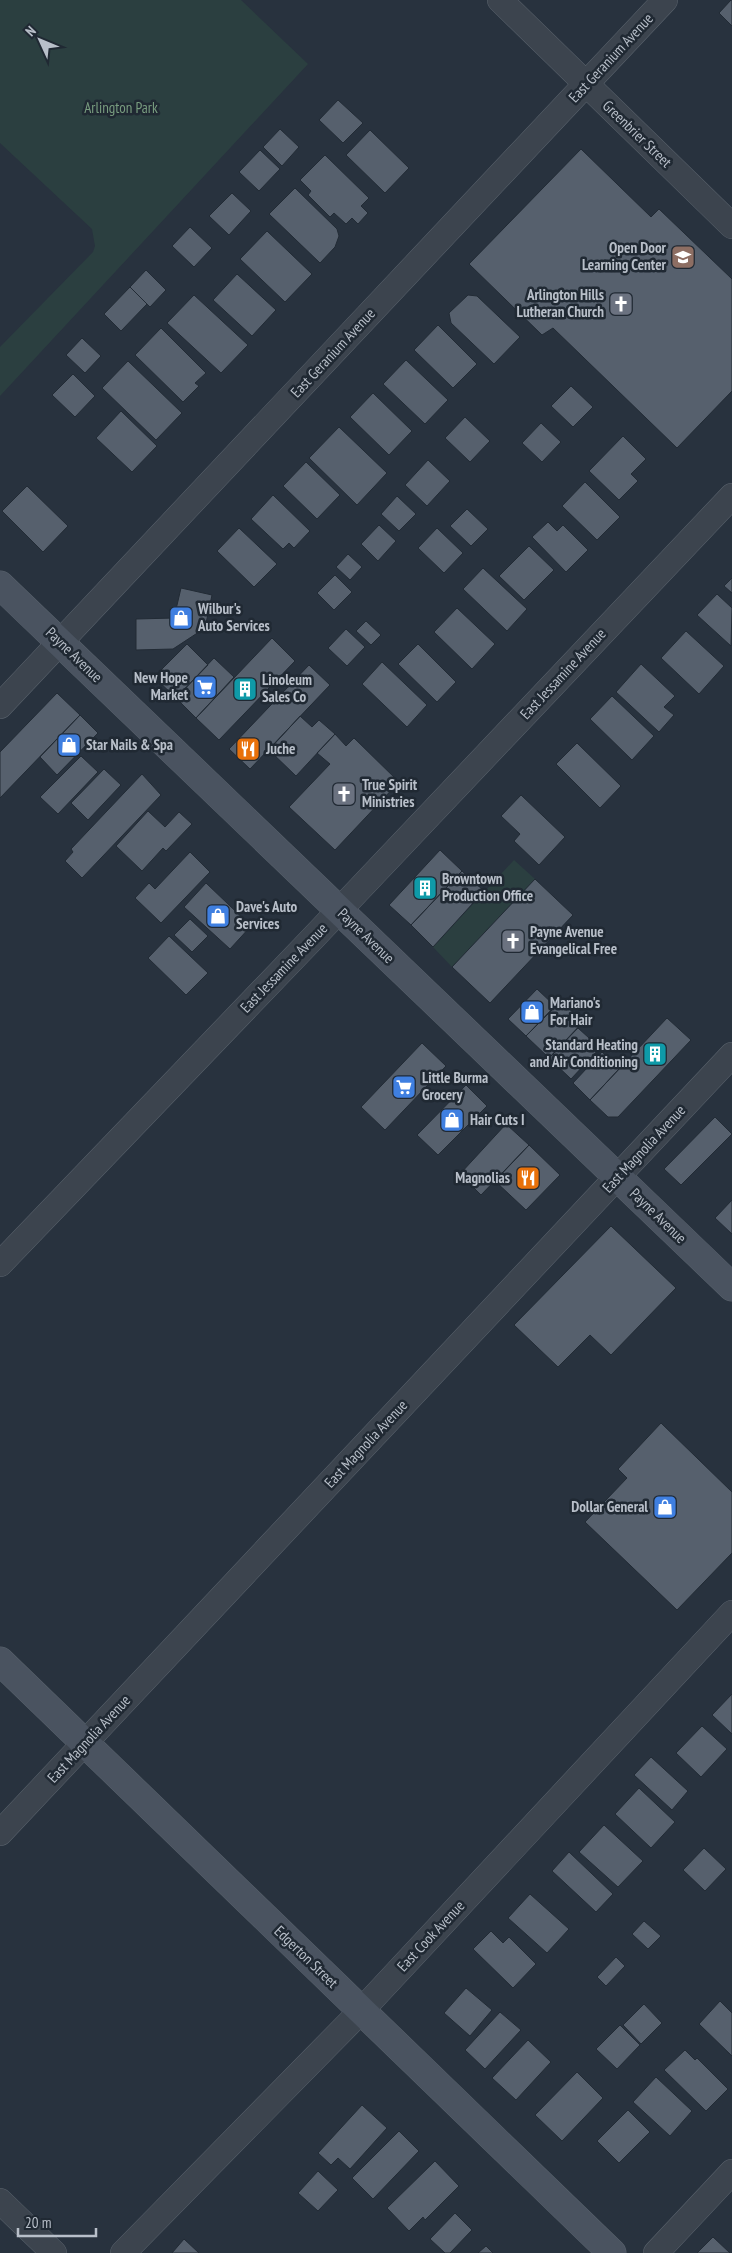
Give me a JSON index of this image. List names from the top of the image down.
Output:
{
  "streets": {
    "street": [
      "East Geranium Avenue",
      "Greenbrier Street",
      "Payne Avenue",
      "East Jessamine Avenue",
      "East Magnolia Avenue",
      "East Cook Avenue",
      "Edgerton Street"
    ]
  },
  "crossings": [
    ["East Geranium Avenue", "Greenbrier Street"],
    ["East Geranium Avenue", "Payne Avenue"],
    ["Payne Avenue", "East Jessamine Avenue"],
    ["Payne Avenue", "East Magnolia Avenue"],
    ["East Magnolia Avenue", "Edgerton Street"],
    ["East Cook Avenue", "Edgerton Street"]
  ],
  "parks": ["Arlington Park"],
  "places": {
    "school or university": ["Open Door Learning Center"],
    "church": ["Arlington Hills Lutheran Church", "True Spirit Ministries", "Payne Avenue Evangelical Free"],
    "shop": [
      "Wilbur's Auto Services",
      "Star Nails & Spa",
      "Dave's Auto Services",
      "Mariano's For Hair",
      "Hair Cuts I",
      "Dollar General"
    ],
    "supermarket": ["New Hope Market", "Little Burma Grocery"],
    "building": ["Linoleum Sales Co", "Browntown Production Office", "Standard Heating and Air Conditioning"],
    "restaurant": ["Juche", "Magnolias"]
  },
  "scale_bar": "20 m",
  "north": "top left"
}
